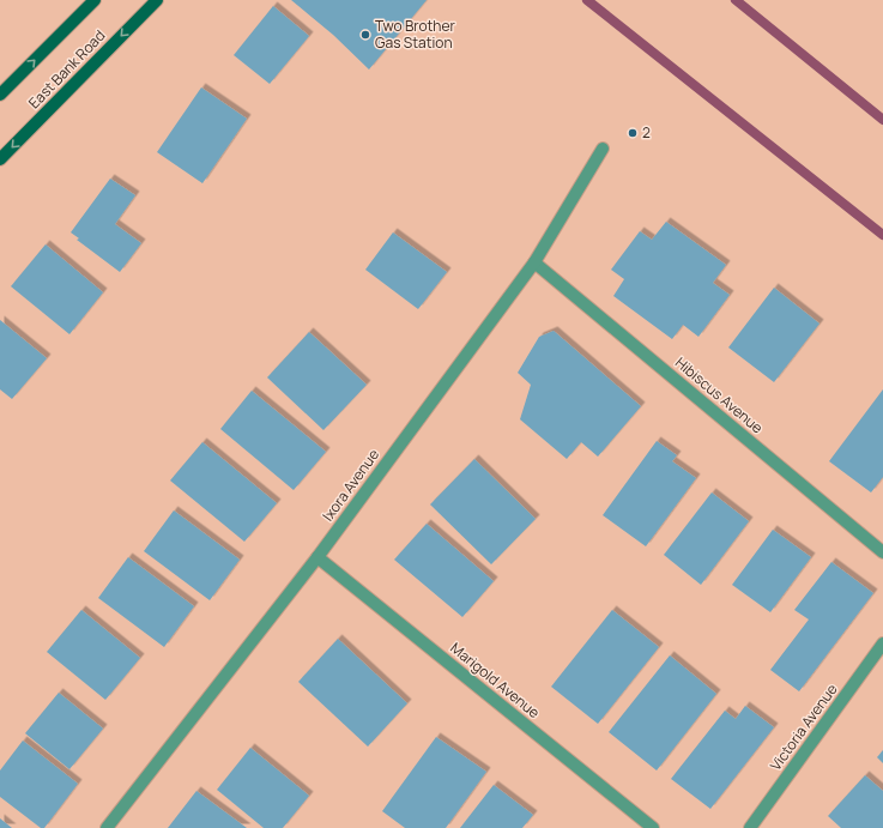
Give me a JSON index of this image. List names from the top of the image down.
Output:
{
  "streets": {
    "main road": ["East Bank Road"],
    "street": [
      "Hibiscus Avenue",
      "Ixora Avenue",
      "Marigold Avenue",
      "Victoria Avenue"
    ]
  },
  "crossings": [
    ["Hibiscus Avenue", "Ixora Avenue"],
    ["Ixora Avenue", "Marigold Avenue"]
  ],
  "places": ["Two Brother Gas Station", "2"]
}
